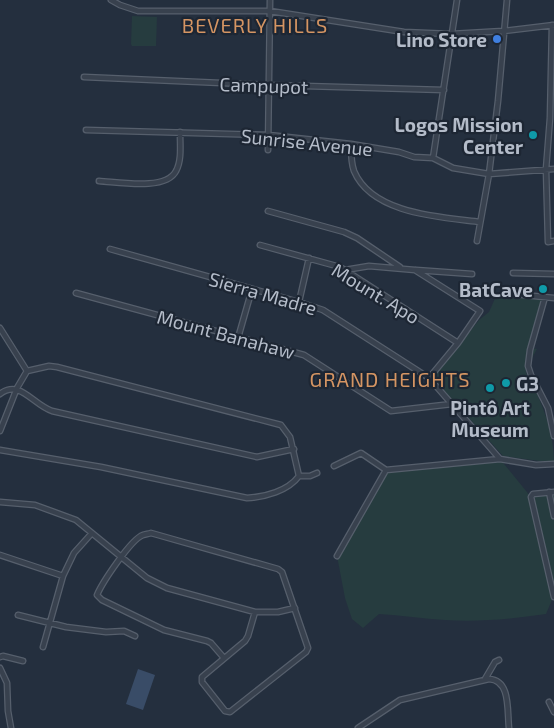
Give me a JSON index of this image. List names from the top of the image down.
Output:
{
  "streets": {
    "street": [
      "Campupot",
      "Sunrise Avenue",
      "Sierra Madre",
      "Mount. Apo",
      "Mount Banahaw"
    ]
  },
  "crossings": [
    ["Sierra Madre", "Mount Banahaw"]
  ],
  "districts": ["BEVERLY HILLS", "GRAND HEIGHTS"],
  "places": [
    "Lino Store",
    "Logos Mission Center",
    "BatCave",
    "G3",
    "Pintô Art Museum"
  ]
}
